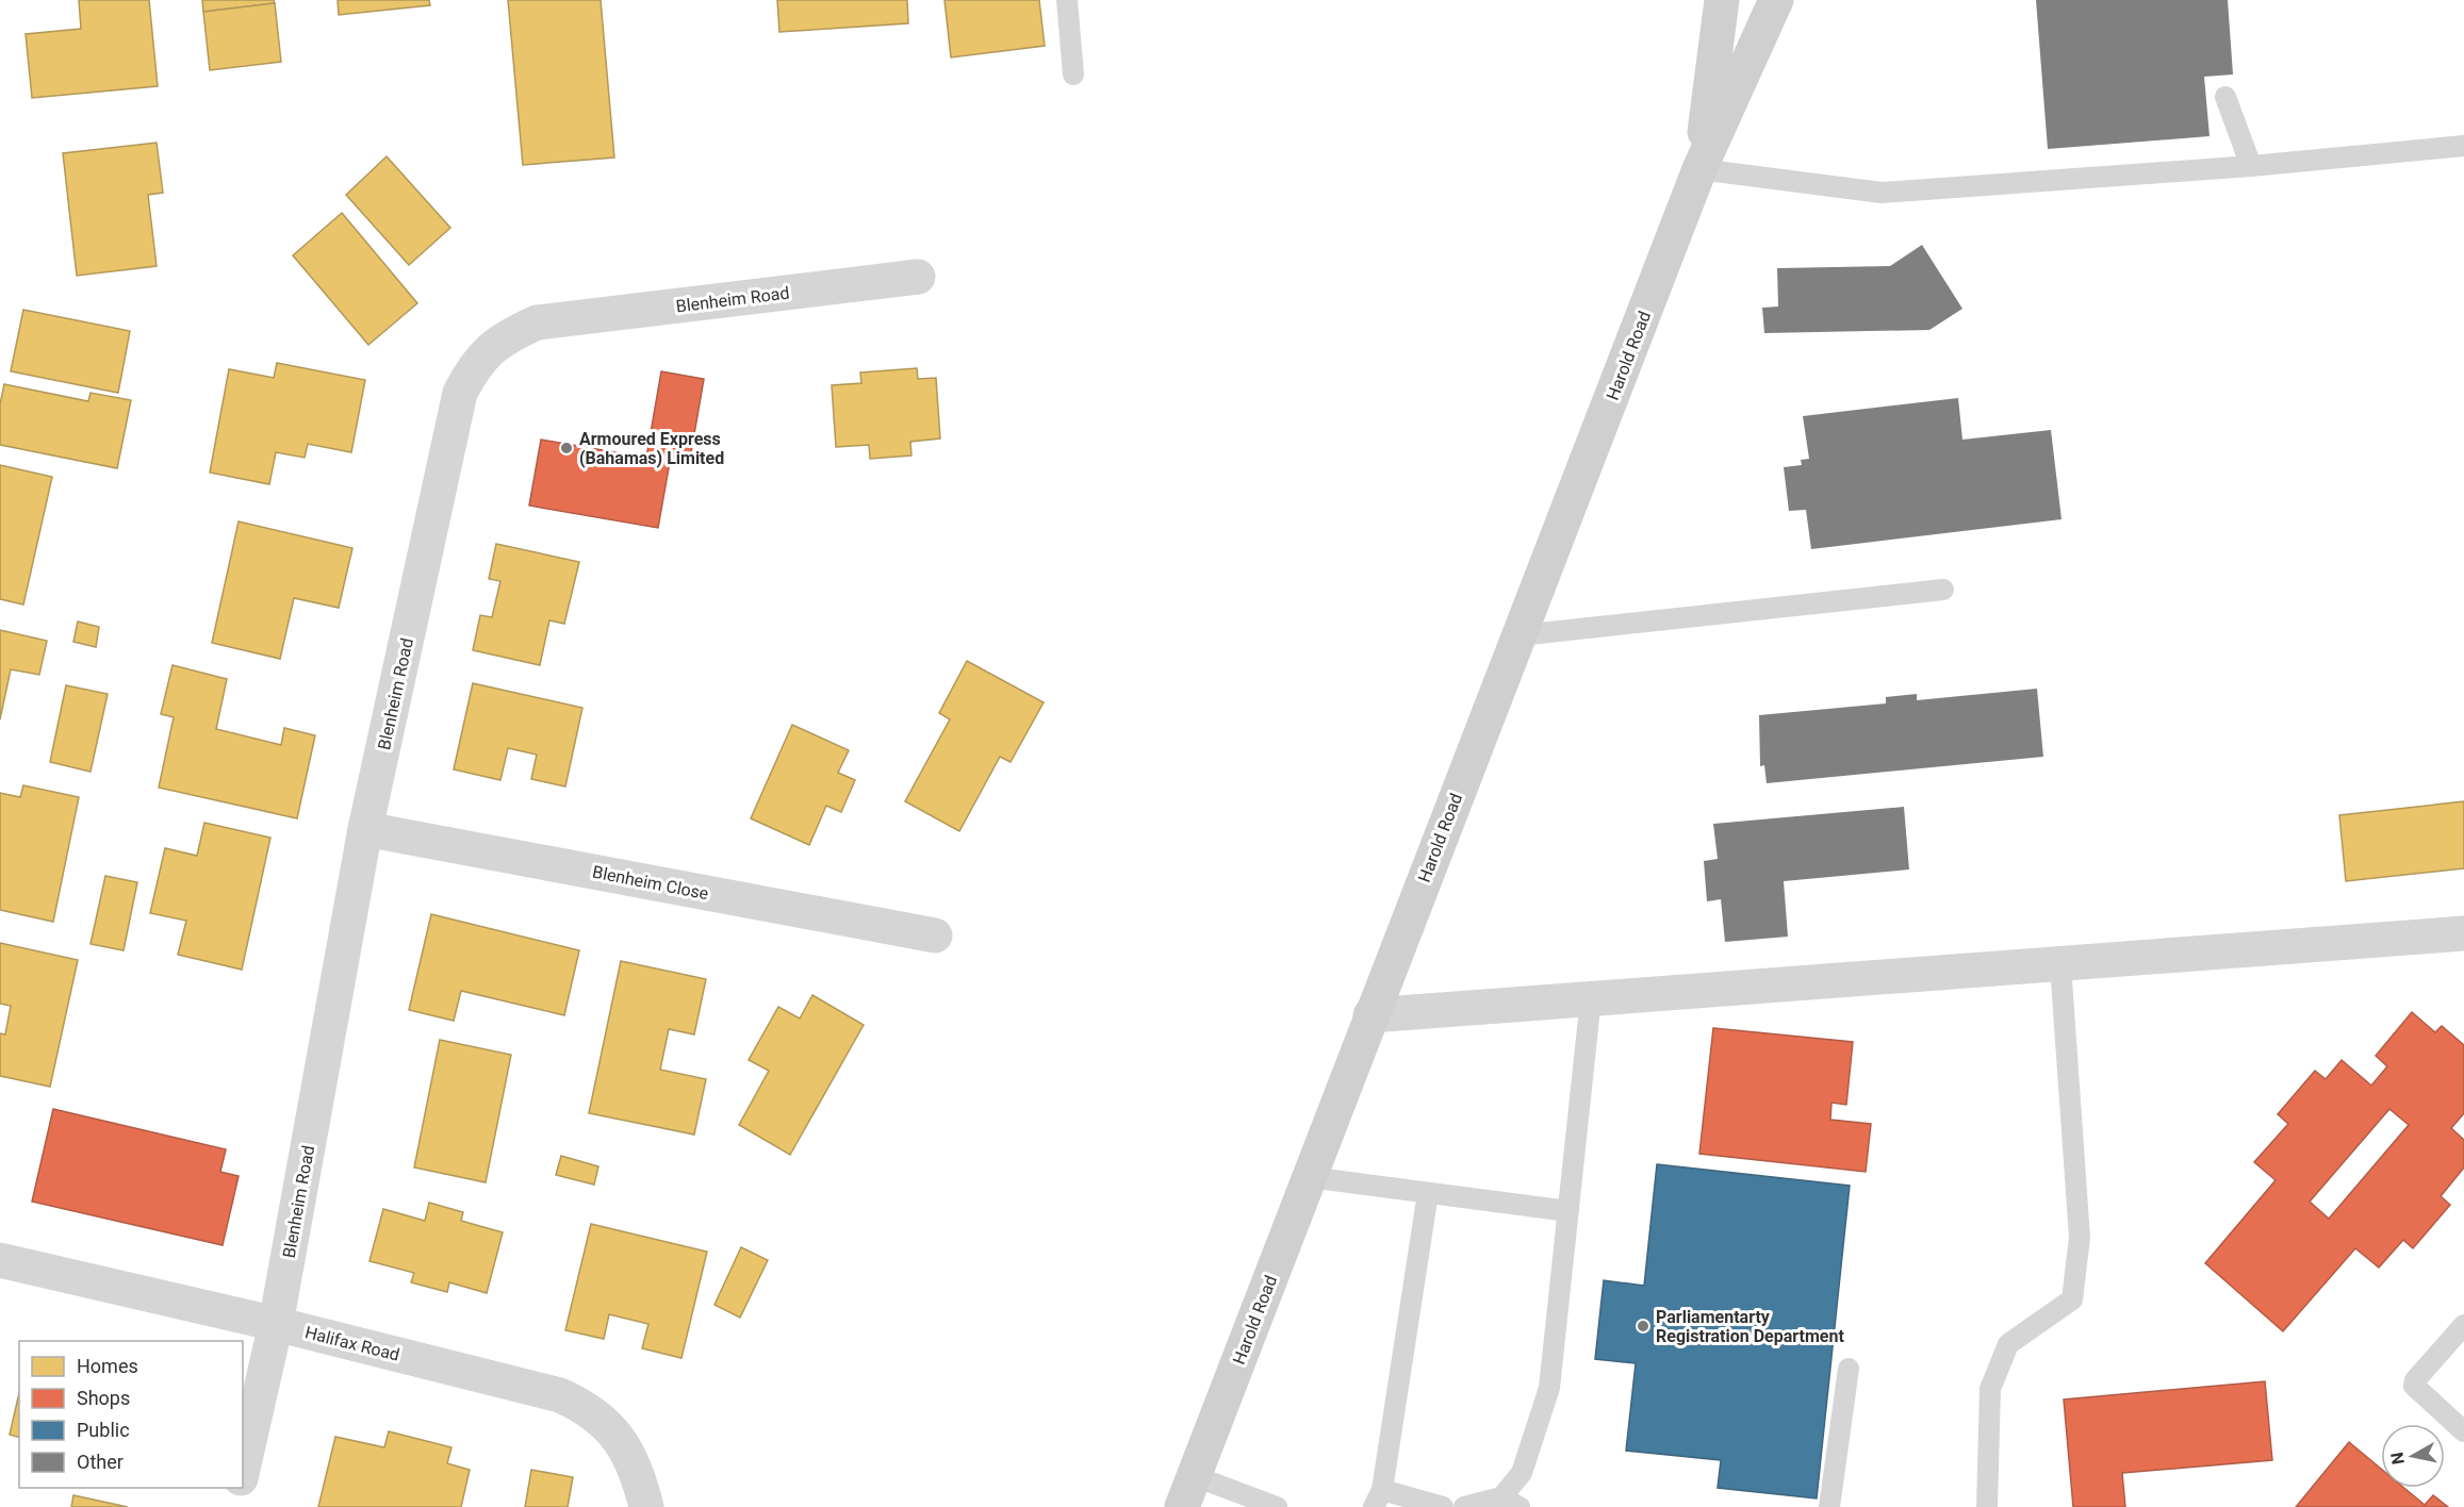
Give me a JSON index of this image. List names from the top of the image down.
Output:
{
  "streets": {
    "main road": ["Harold Road"],
    "street": ["Blenheim Road", "Blenheim Close", "Halifax Road"]
  },
  "crossings": [
    ["Blenheim Road", "Blenheim Close"],
    ["Blenheim Road", "Halifax Road"]
  ],
  "places": ["Armoured Express (Bahamas) Limited", "Parliamentarty Registration Department"],
  "legend": [
    "Homes",
    "Shops",
    "Public",
    "Other"
  ],
  "north": "left"
}
